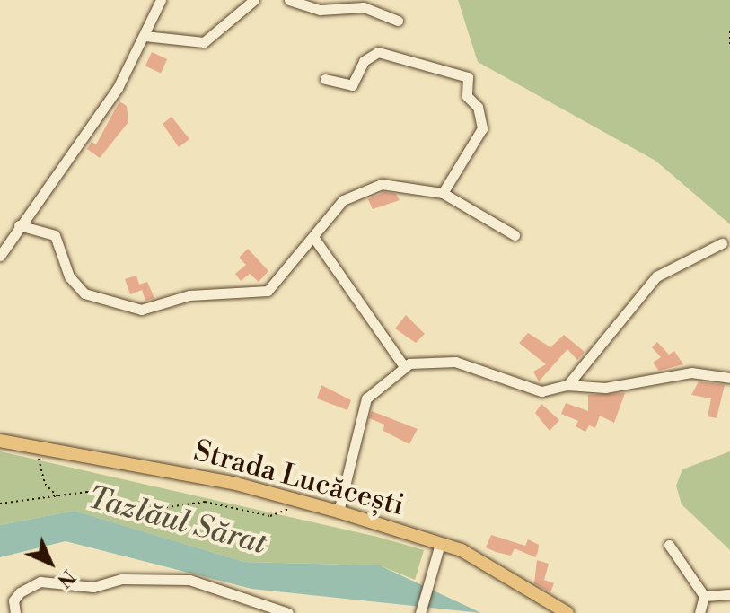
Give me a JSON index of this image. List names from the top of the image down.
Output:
{
  "streets": {
    "main road": ["Strada Lucăcești"]
  },
  "water": ["Tazlăul Sărat"],
  "north": "bottom right"
}
